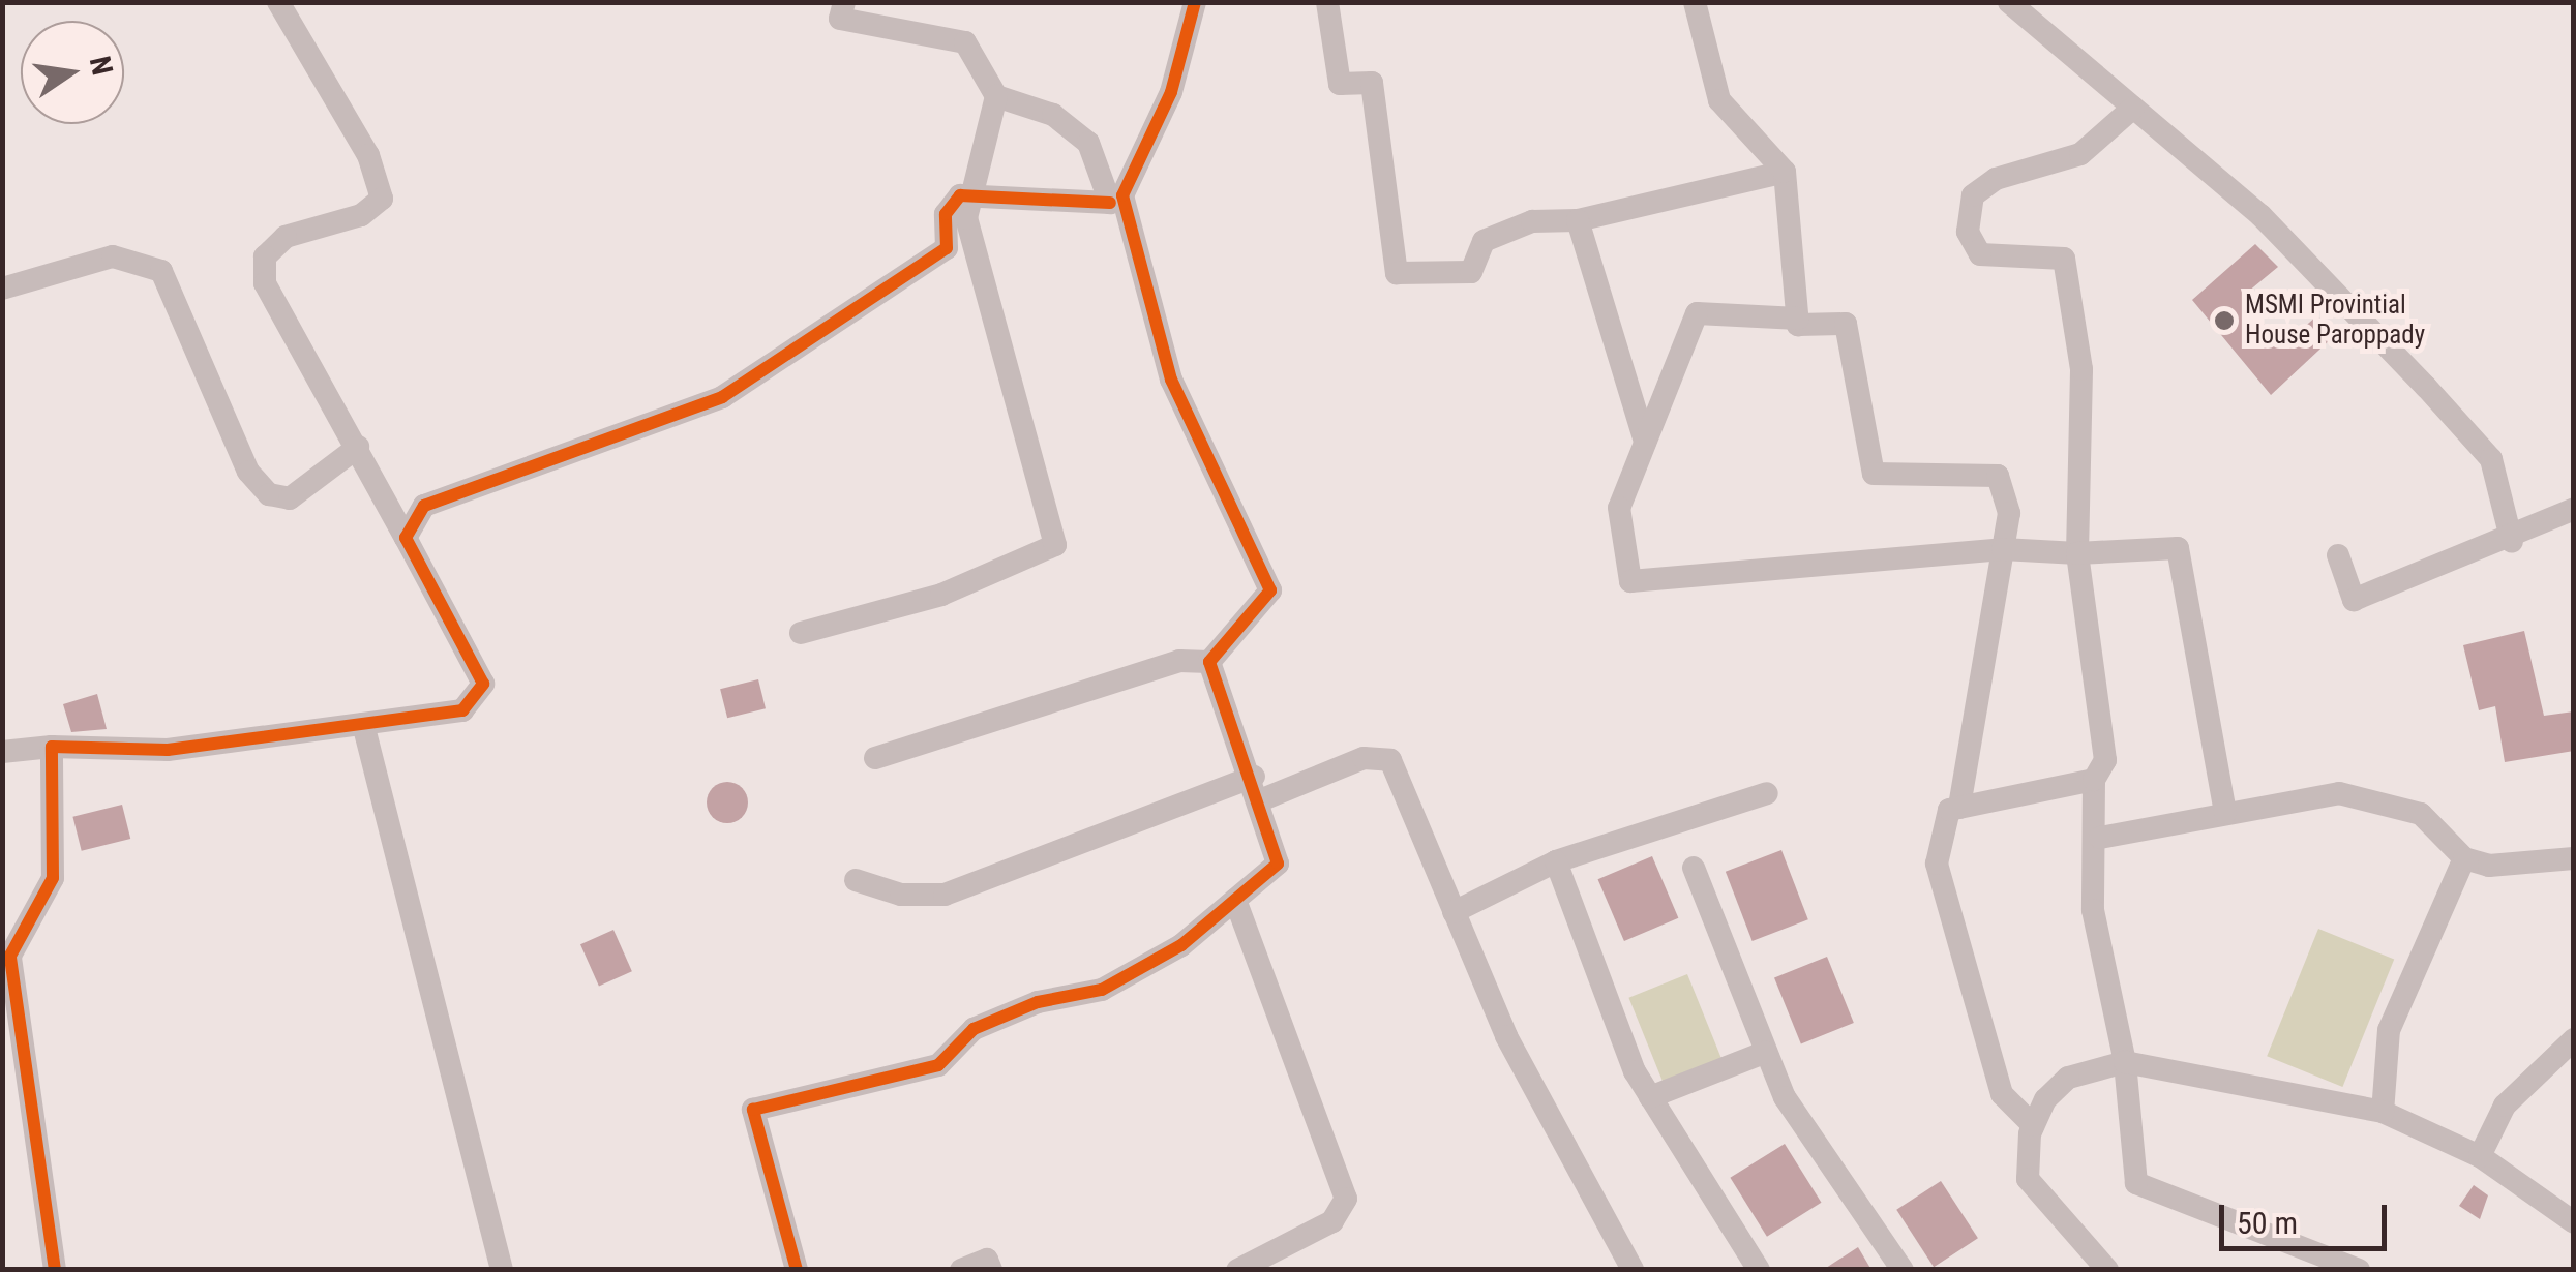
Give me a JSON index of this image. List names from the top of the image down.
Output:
{
  "places": ["MSMI Provintial House Paroppady"],
  "scale_bar": "50 m",
  "north": "right"
}
